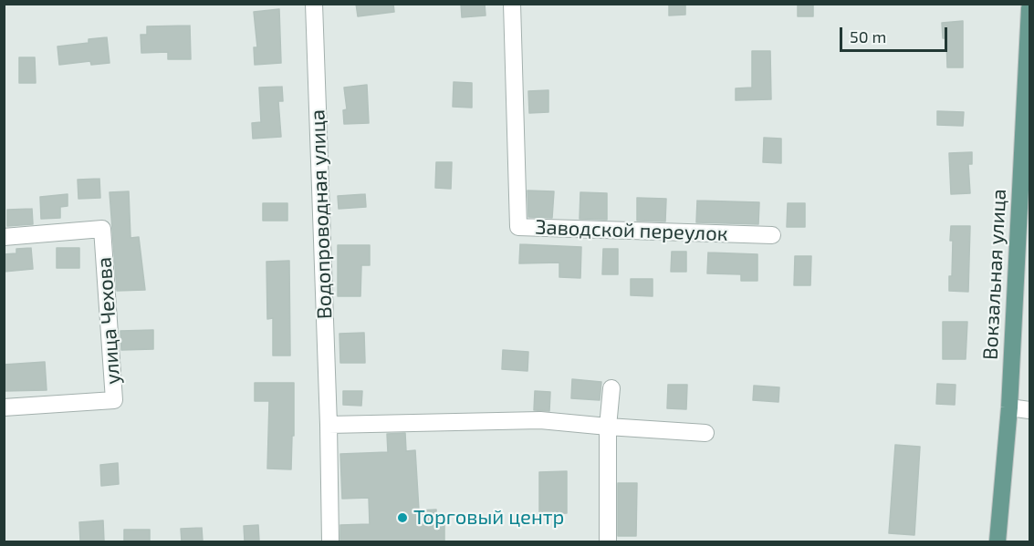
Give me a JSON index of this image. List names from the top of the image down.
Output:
{
  "streets": {
    "main road": ["Вокзальная улица"],
    "street": ["Водопроводная улица", "Заводской переулок", "улица Чехова"]
  },
  "places": ["Торговый центр"],
  "scale_bar": "50 m"
}
